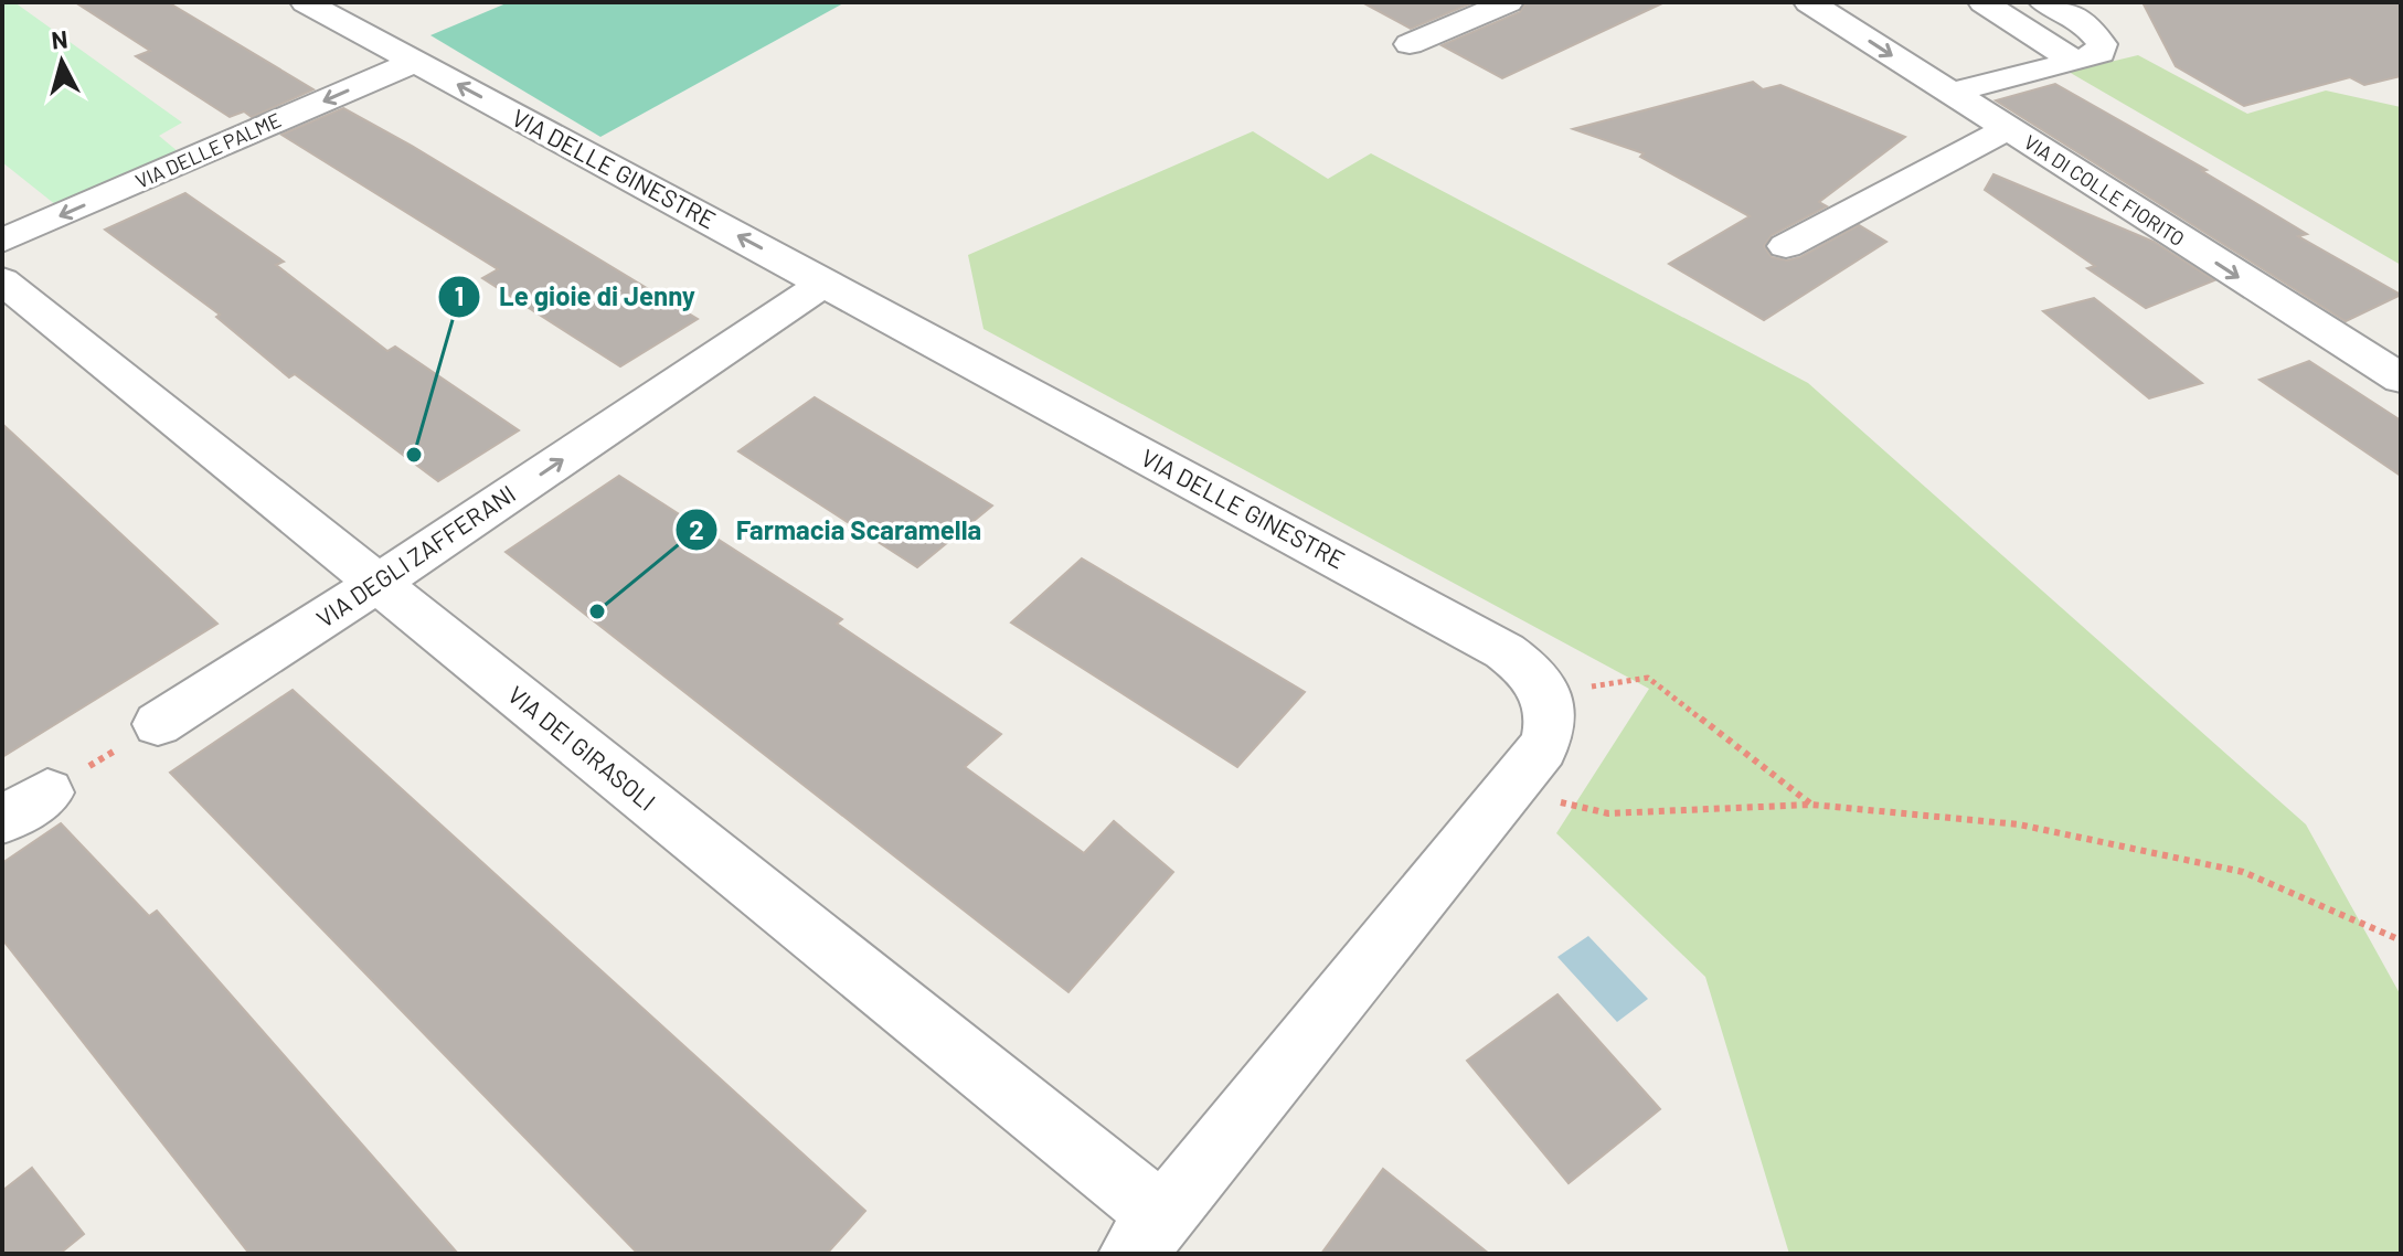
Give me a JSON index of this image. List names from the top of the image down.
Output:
{
  "streets": {
    "street": [
      "VIA DELLE PALME",
      "VIA DELLE GINESTRE",
      "VIA DI COLLE FIORITO",
      "VIA DEGLI ZAFFERANI",
      "VIA DEI GIRASOLI"
    ]
  },
  "crossings": [
    ["VIA DELLE PALME", "VIA DELLE GINESTRE"],
    ["VIA DELLE GINESTRE", "VIA DEGLI ZAFFERANI"],
    ["VIA DEGLI ZAFFERANI", "VIA DEI GIRASOLI"]
  ],
  "one_way": ["VIA DELLE PALME", "VIA DI COLLE FIORITO", "VIA DEGLI ZAFFERANI"],
  "places": ["Le gioie di Jenny", "Farmacia Scaramella"],
  "north": "top"
}
